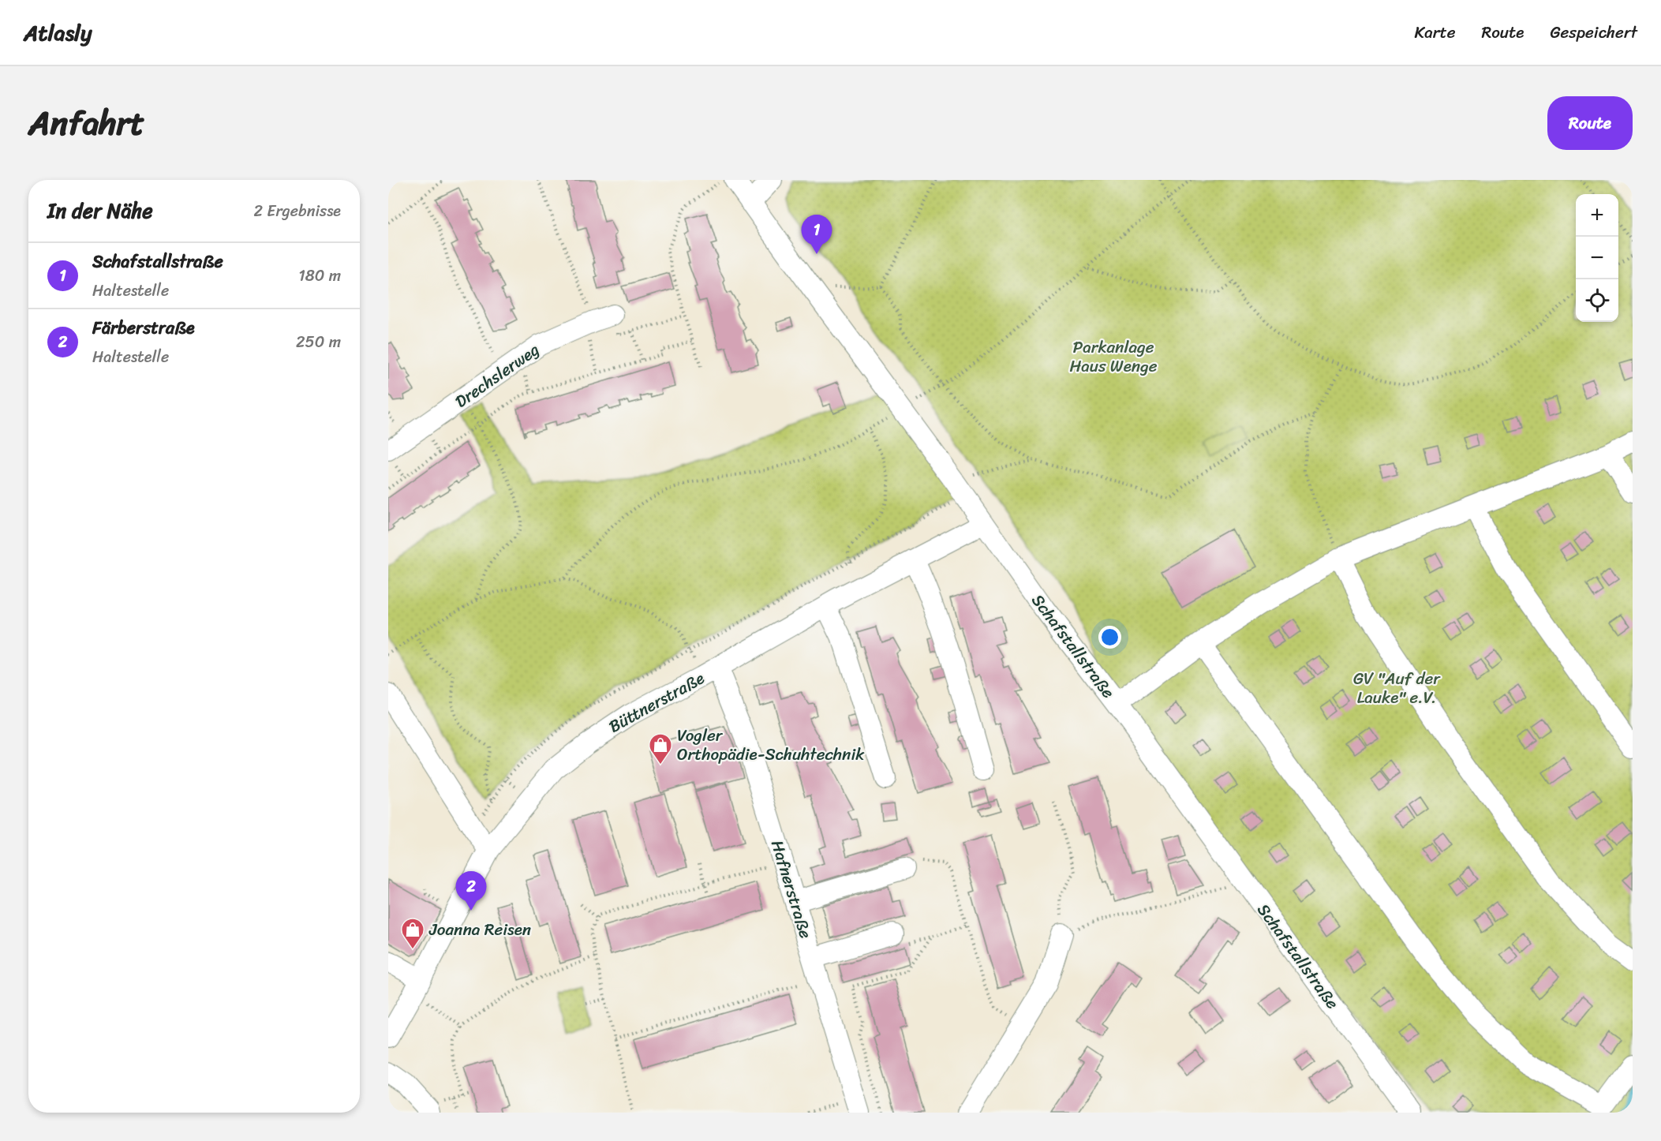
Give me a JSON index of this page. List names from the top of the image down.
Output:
{
  "streets": {
    "street": [
      "Drechslerweg",
      "Schafstallstraße",
      "Büttnerstraße",
      "Hafnerstraße"
    ]
  },
  "crossings": [
    ["Schafstallstraße", "Büttnerstraße"],
    ["Büttnerstraße", "Hafnerstraße"]
  ],
  "parks": ["Parkanlage Haus Wenge", "GV \"Auf der Lauke\" e.V."],
  "places": {
    "shop": ["Vogler Orthopädie-Schuhtechnik", "Joanna Reisen"]
  },
  "page": {
    "header": "Atlasly",
    "nav": ["Karte", "Route", "Gespeichert"],
    "title": "Anfahrt",
    "buttons": "Route",
    "heading": ["In der Nähe", "2 Ergebnisse"],
    "map_buttons": ["+", "−"],
    "pins": ["1", "2"],
    "list": [
      {
        "mark": "1",
        "name": "Schafstallstraße",
        "note": "Haltestelle",
        "value": "180 m"
      },
      {
        "mark": "2",
        "name": "Färberstraße",
        "note": "Haltestelle",
        "value": "250 m"
      }
    ]
  }
}
